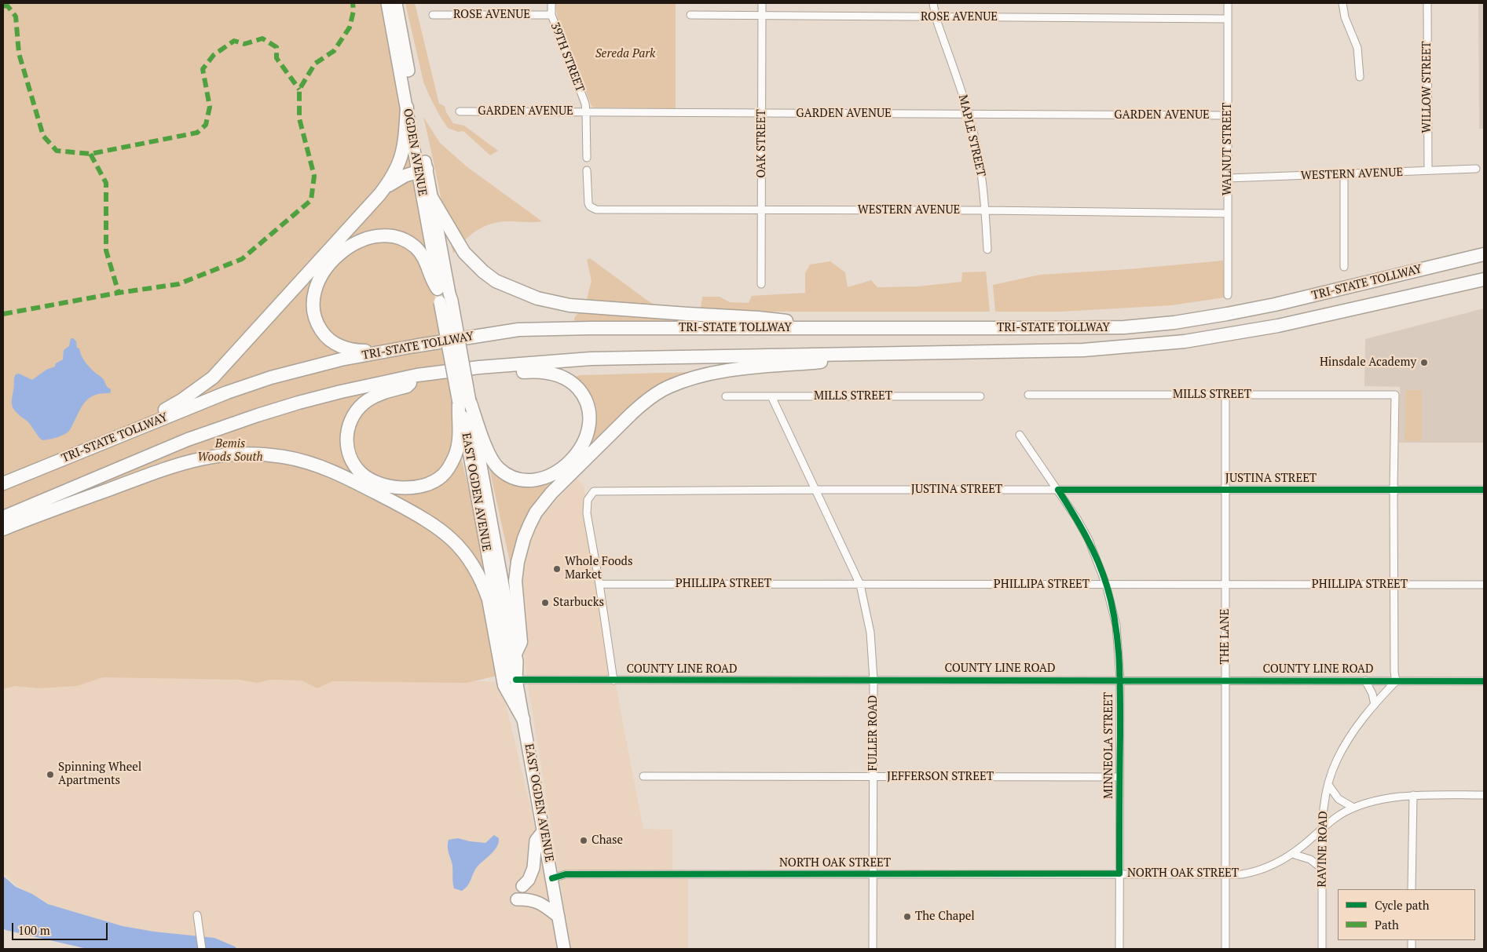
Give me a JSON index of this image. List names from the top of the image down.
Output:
{
  "streets": {
    "highway": ["TRI-STATE TOLLWAY"],
    "main road": ["OGDEN AVENUE", "EAST OGDEN AVENUE"],
    "street": [
      "ROSE AVENUE",
      "39TH STREET",
      "WILLOW STREET",
      "GARDEN AVENUE",
      "MAPLE STREET",
      "OAK STREET",
      "WALNUT STREET",
      "WESTERN AVENUE",
      "MILLS STREET",
      "JUSTINA STREET",
      "PHILLIPA STREET",
      "THE LANE",
      "COUNTY LINE ROAD",
      "FULLER ROAD",
      "MINNEOLA STREET",
      "JEFFERSON STREET",
      "RAVINE ROAD",
      "NORTH OAK STREET"
    ]
  },
  "crossings": [
    ["ROSE AVENUE", "39TH STREET"],
    ["ROSE AVENUE", "MAPLE STREET"],
    ["ROSE AVENUE", "OAK STREET"],
    ["ROSE AVENUE", "WALNUT STREET"],
    ["39TH STREET", "GARDEN AVENUE"],
    ["WILLOW STREET", "WESTERN AVENUE"],
    ["GARDEN AVENUE", "MAPLE STREET"],
    ["GARDEN AVENUE", "OAK STREET"],
    ["GARDEN AVENUE", "WALNUT STREET"],
    ["MAPLE STREET", "WESTERN AVENUE"],
    ["OAK STREET", "WESTERN AVENUE"],
    ["WALNUT STREET", "WESTERN AVENUE"],
    ["OGDEN AVENUE", "EAST OGDEN AVENUE"],
    ["MILLS STREET", "JUSTINA STREET"],
    ["MILLS STREET", "THE LANE"],
    ["MILLS STREET", "FULLER ROAD"],
    ["JUSTINA STREET", "PHILLIPA STREET"],
    ["JUSTINA STREET", "THE LANE"],
    ["JUSTINA STREET", "FULLER ROAD"],
    ["JUSTINA STREET", "MINNEOLA STREET"],
    ["EAST OGDEN AVENUE", "COUNTY LINE ROAD"],
    ["EAST OGDEN AVENUE", "NORTH OAK STREET"],
    ["PHILLIPA STREET", "THE LANE"],
    ["PHILLIPA STREET", "FULLER ROAD"],
    ["PHILLIPA STREET", "MINNEOLA STREET"],
    ["THE LANE", "COUNTY LINE ROAD"],
    ["THE LANE", "NORTH OAK STREET"],
    ["COUNTY LINE ROAD", "FULLER ROAD"],
    ["COUNTY LINE ROAD", "MINNEOLA STREET"],
    ["COUNTY LINE ROAD", "RAVINE ROAD"],
    ["FULLER ROAD", "JEFFERSON STREET"],
    ["FULLER ROAD", "NORTH OAK STREET"],
    ["MINNEOLA STREET", "JEFFERSON STREET"],
    ["MINNEOLA STREET", "NORTH OAK STREET"],
    ["RAVINE ROAD", "NORTH OAK STREET"]
  ],
  "parks": ["Sereda Park", "Bemis Woods South"],
  "places": [
    "Hinsdale Academy",
    "Whole Foods Market",
    "Starbucks",
    "Spinning Wheel Apartments",
    "Chase",
    "The Chapel"
  ],
  "legend": ["Cycle path", "Path"],
  "scale_bar": "100 m"
}
